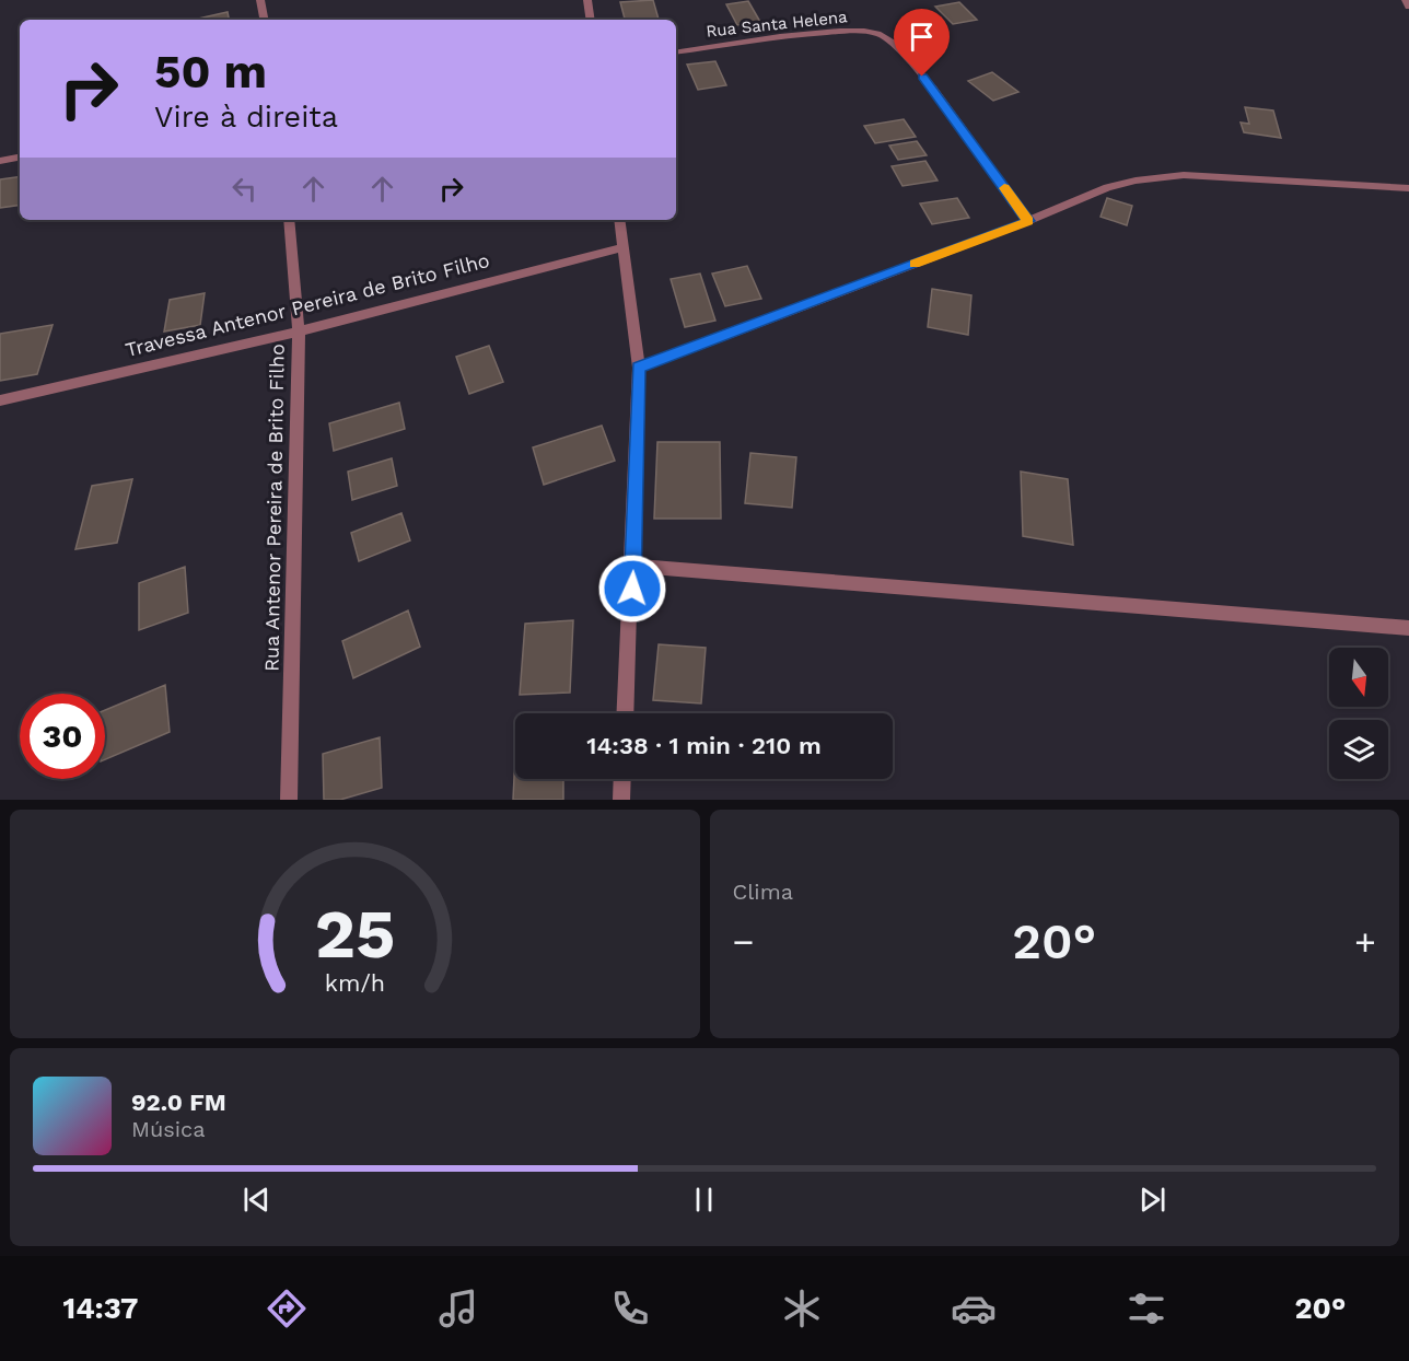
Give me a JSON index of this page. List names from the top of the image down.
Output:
{
  "streets": {
    "street": ["Rua Santa Helena", "Travessa Antenor Pereira de Brito Filho", "Rua Antenor Pereira de Brito Filho"]
  },
  "crossings": [
    ["Travessa Antenor Pereira de Brito Filho", "Rua Antenor Pereira de Brito Filho"]
  ],
  "north": "bottom",
  "page": {
    "turn": ["50 m", "Vire à direita"],
    "limit": "30",
    "trip": "14:38 · 1 min · 210 m",
    "tile": "Clima",
    "heat": ["−", "20°", "+"],
    "song": ["92.0 FM", "Música"],
    "tabs": ["14:37", "20°"],
    "gauge": ["25", "km/h"]
  }
}
